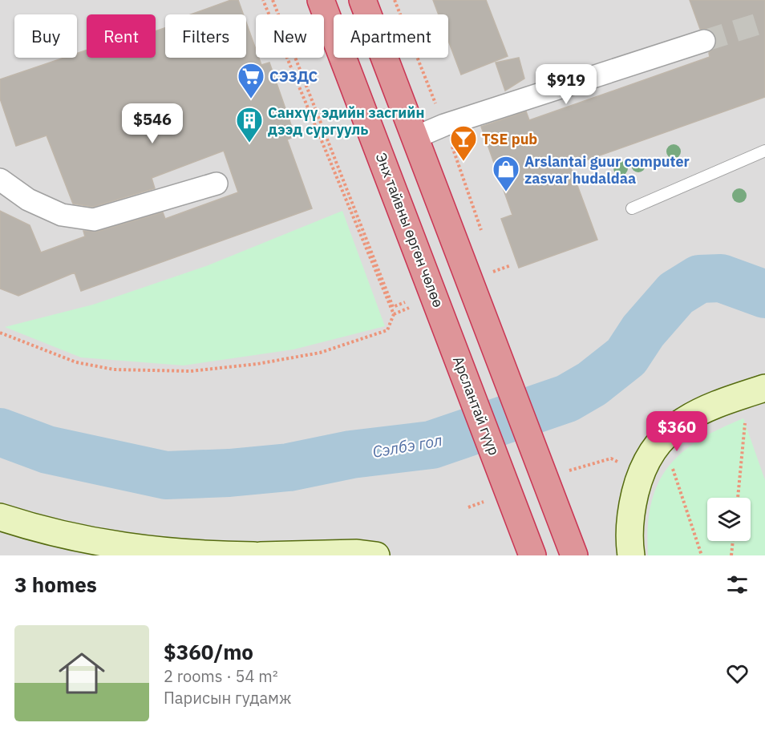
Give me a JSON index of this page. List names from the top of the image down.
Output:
{
  "streets": {
    "highway": ["Энх тайвны өргөн чөлөө", "Арслантай гүүр"]
  },
  "crossings": [
    ["Энх тайвны өргөн чөлөө", "Арслантай гүүр"]
  ],
  "water": ["Сэлбэ гол"],
  "places": {
    "supermarket": ["СЭЗДС"],
    "building": ["Санхүү эдийн засгийн дээд сургууль"],
    "bar": ["TSE pub"],
    "shop": ["Arslantai guur computer zasvar hudaldaa"]
  },
  "page": {
    "chip": [
      "Buy",
      "Rent",
      "Filters",
      "New",
      "Apartment"
    ],
    "price": ["$919", "$546", "$360"],
    "heading": "3 homes",
    "list": [
      {
        "name": "$360/mo",
        "note": "2 rooms · 54 m² · Парисын гудамж"
      }
    ]
  }
}
